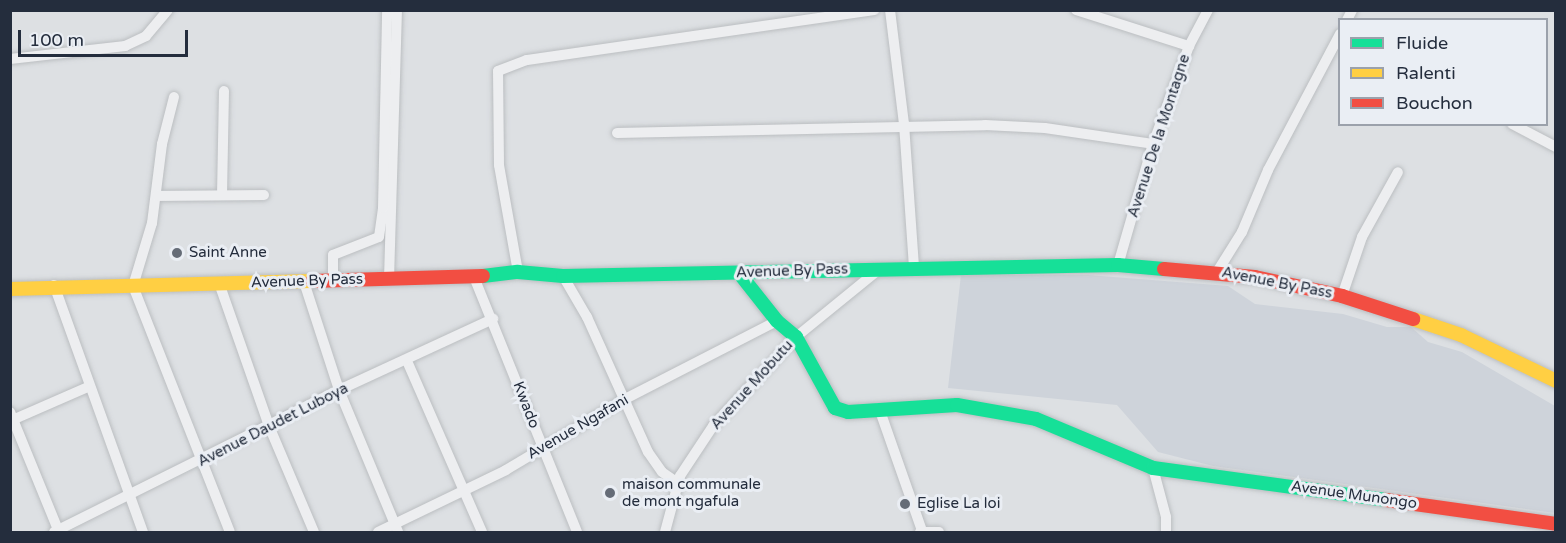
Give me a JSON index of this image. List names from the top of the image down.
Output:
{
  "streets": {
    "main road": ["Avenue By Pass", "Avenue Munongo"],
    "street": [
      "Avenue De la Montagne",
      "Avenue Mobutu",
      "Kwado",
      "Avenue Daudet Luboya",
      "Avenue Ngafani"
    ]
  },
  "crossings": [
    ["Avenue De la Montagne", "Avenue By Pass"],
    ["Avenue By Pass", "Avenue Mobutu"],
    ["Avenue By Pass", "Kwado"],
    ["Avenue Mobutu", "Avenue Munongo"],
    ["Kwado", "Avenue Daudet Luboya"],
    ["Kwado", "Avenue Ngafani"]
  ],
  "places": ["Saint Anne", "maison communale de mont ngafula", "Eglise La loi"],
  "legend": ["Fluide", "Ralenti", "Bouchon"],
  "scale_bar": "100 m"
}
